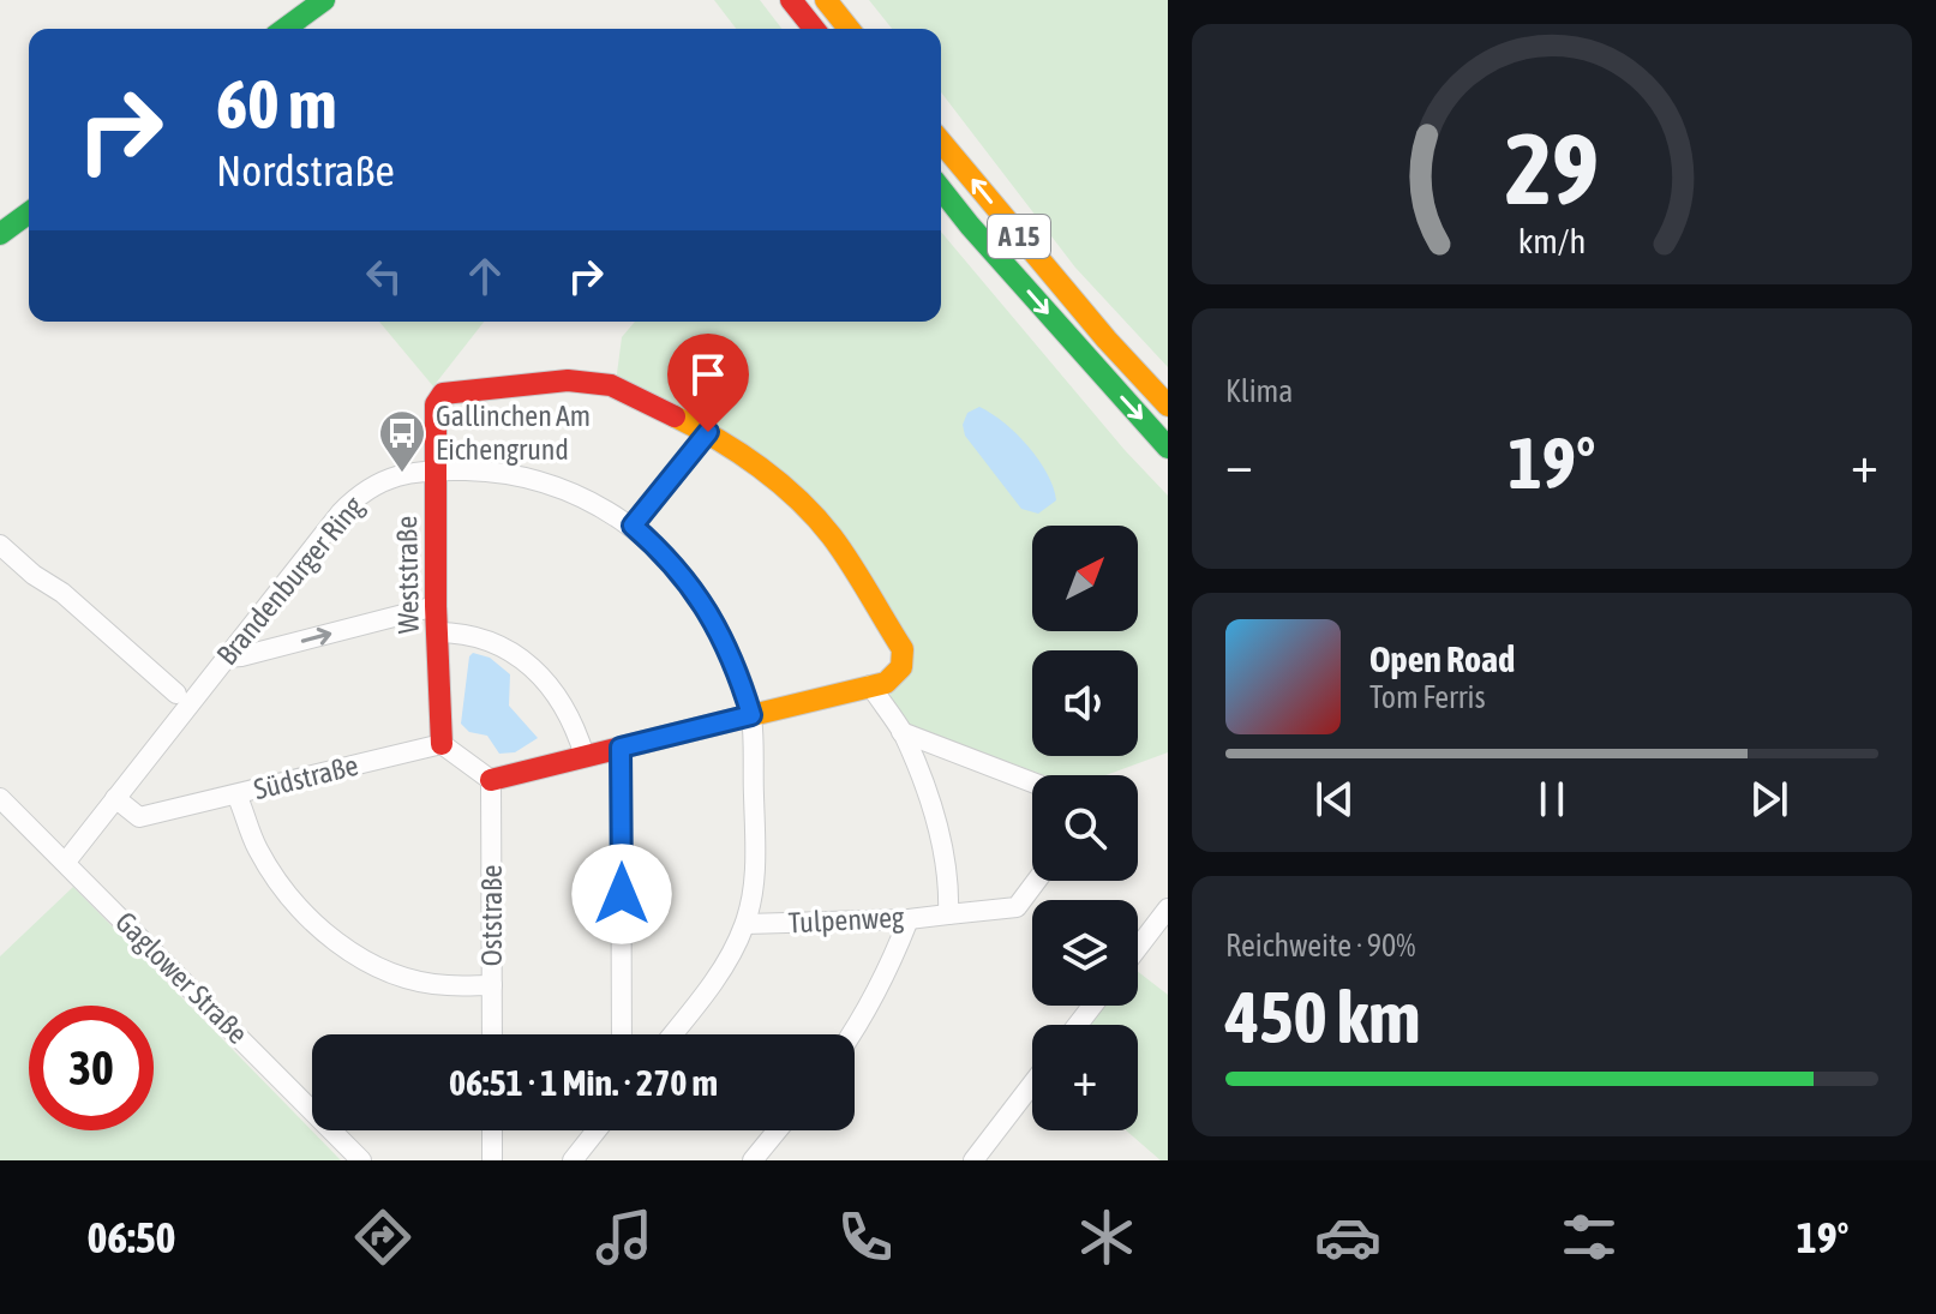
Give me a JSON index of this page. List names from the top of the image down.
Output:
{
  "streets": {
    "main road": ["A 15", "Weststraße"],
    "street": [
      "Brandenburger Ring",
      "Südstraße",
      "Oststraße",
      "Tulpenweg",
      "Gaglower Straße"
    ]
  },
  "crossings": [
    ["Weststraße", "Brandenburger Ring"],
    ["Weststraße", "Südstraße"],
    ["Brandenburger Ring", "Südstraße"],
    ["Brandenburger Ring", "Tulpenweg"],
    ["Brandenburger Ring", "Gaglower Straße"]
  ],
  "places": {
    "bus stop": ["Gallinchen Am Eichengrund"]
  },
  "north": "top right",
  "page": {
    "turn": ["60 m", "Nordstraße"],
    "tile": [
      "Klima",
      ["Reichweite · 90%", "450 km"]
    ],
    "heat": ["−", "19°", "+"],
    "map_buttons": "+",
    "song": ["Open Road", "Tom Ferris"],
    "limit": "30",
    "trip": "06:51 · 1 Min. · 270 m",
    "tabs": ["06:50", "19°"],
    "gauge": ["29", "km/h"]
  }
}
